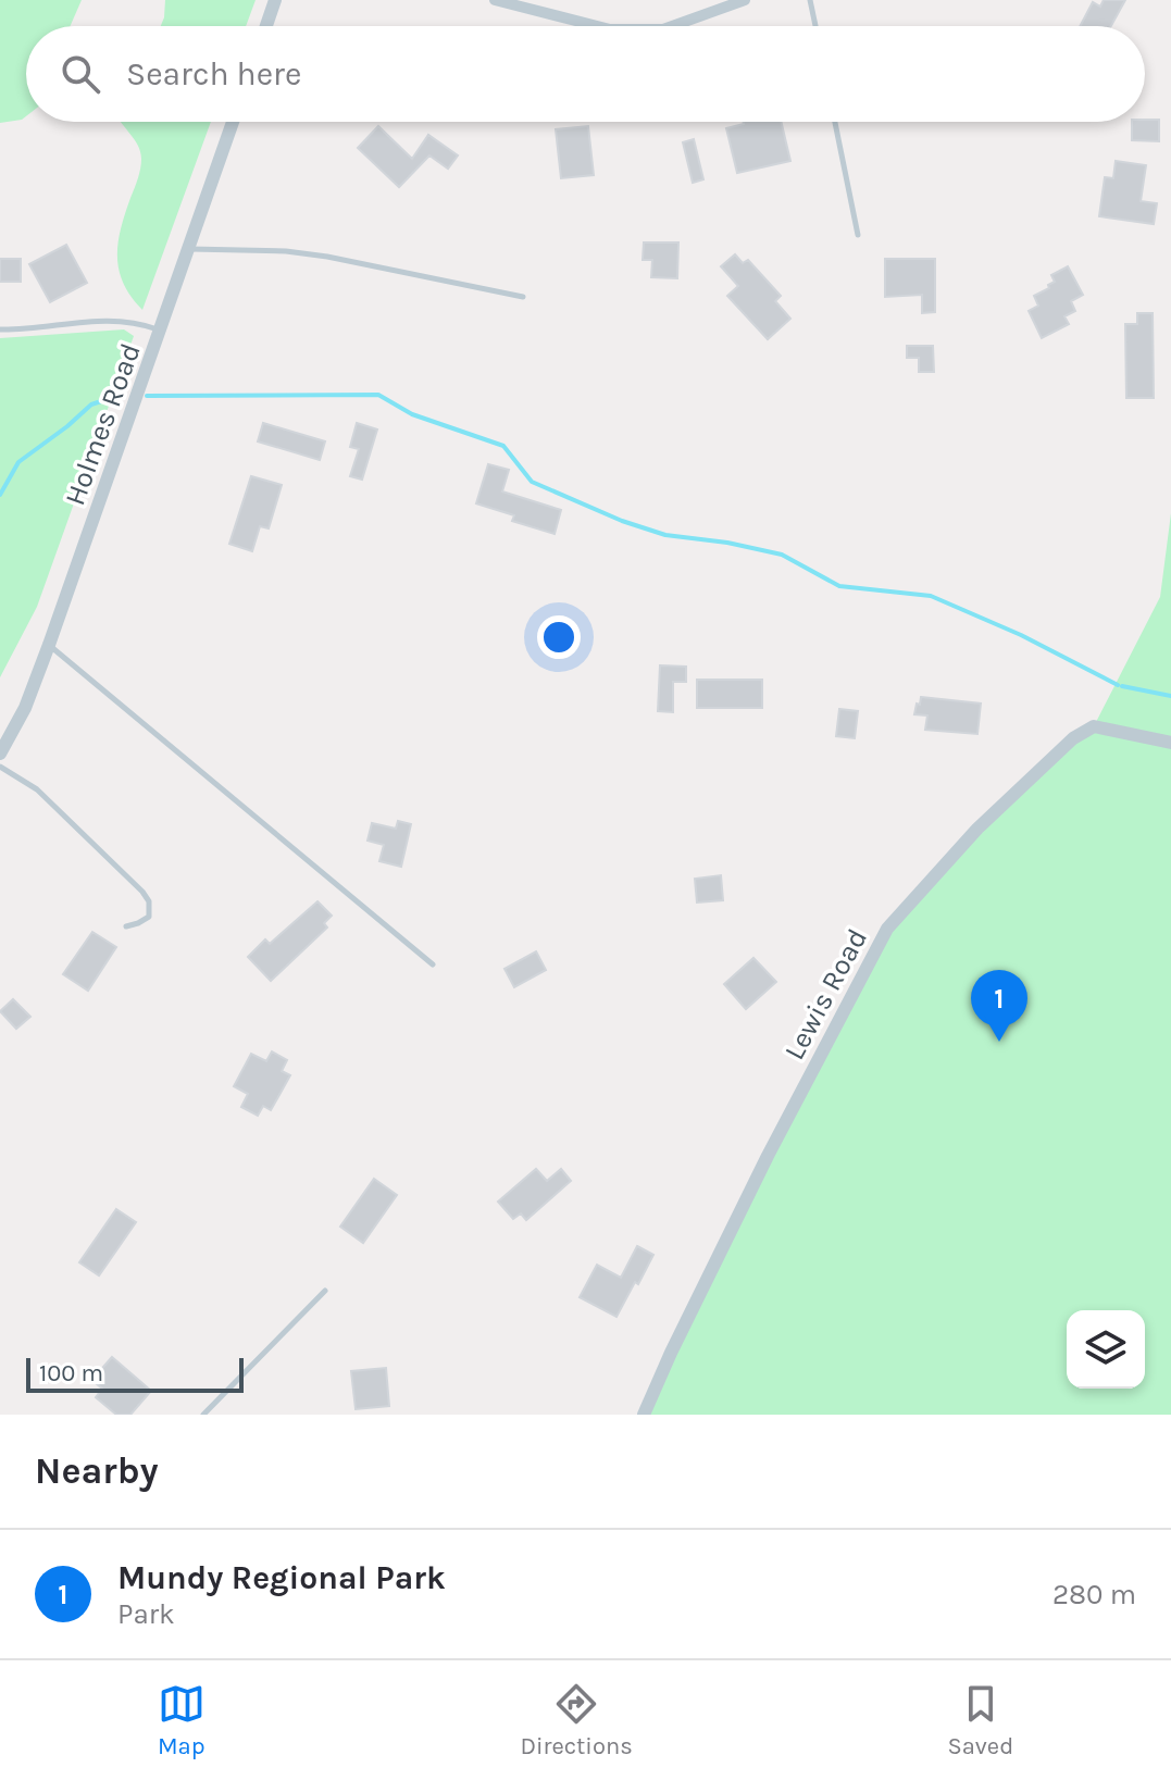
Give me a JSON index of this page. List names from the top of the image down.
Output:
{
  "streets": {
    "street": ["Holmes Road", "Lewis Road"]
  },
  "scale_bar": "100 m",
  "page": {
    "search": "Search here",
    "pins": "1",
    "scale": "100 m",
    "heading": "Nearby",
    "list": [
      {
        "mark": "1",
        "name": "Mundy Regional Park",
        "note": "Park",
        "value": "280 m"
      }
    ],
    "nav": ["Map", "Directions", "Saved"]
  }
}
